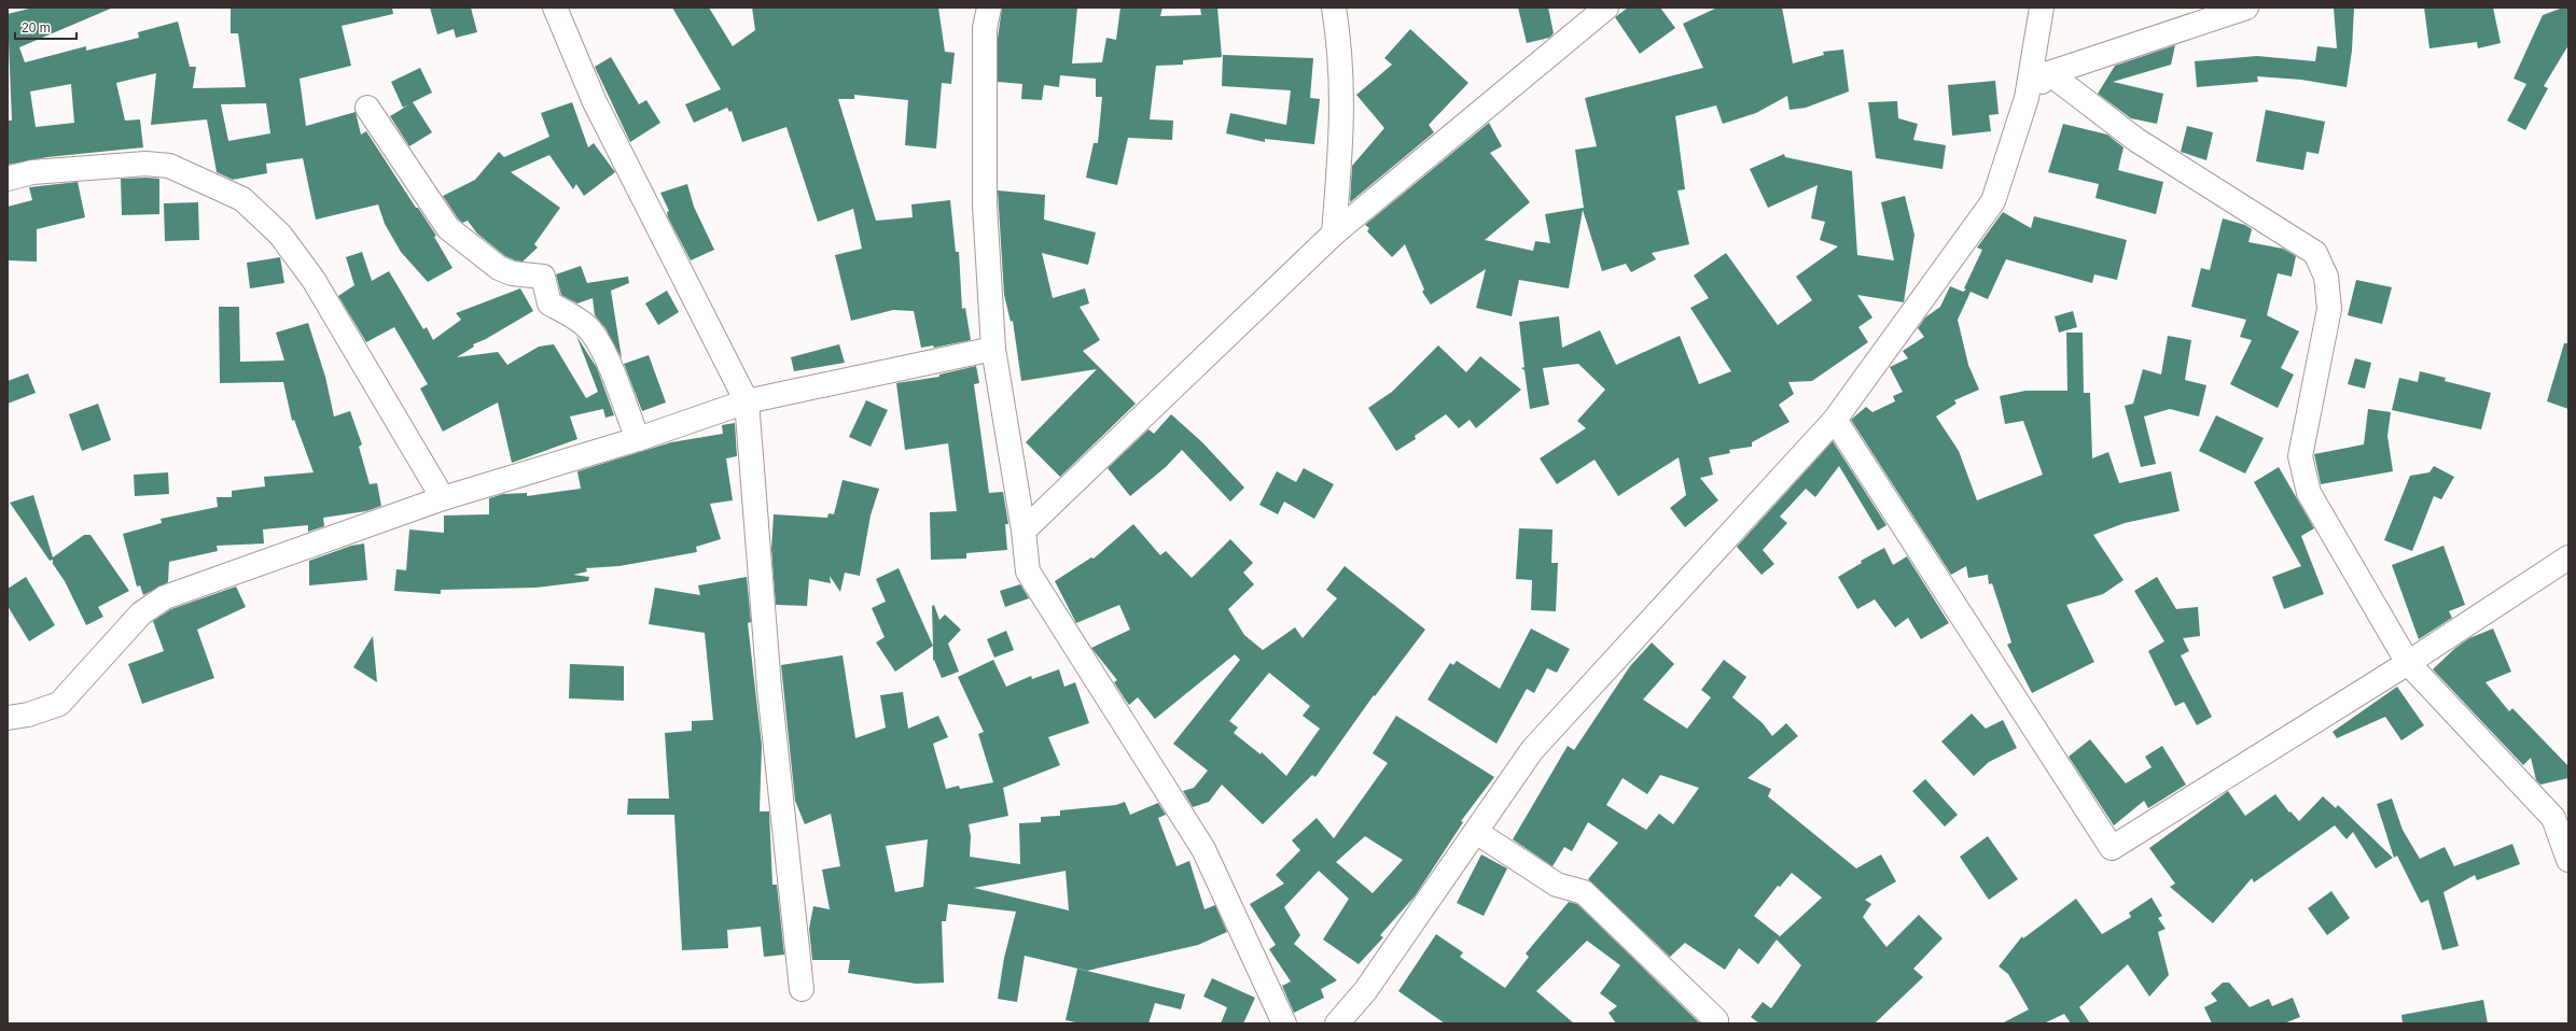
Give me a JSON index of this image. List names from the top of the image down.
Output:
{
  "scale_bar": "20 m"
}
